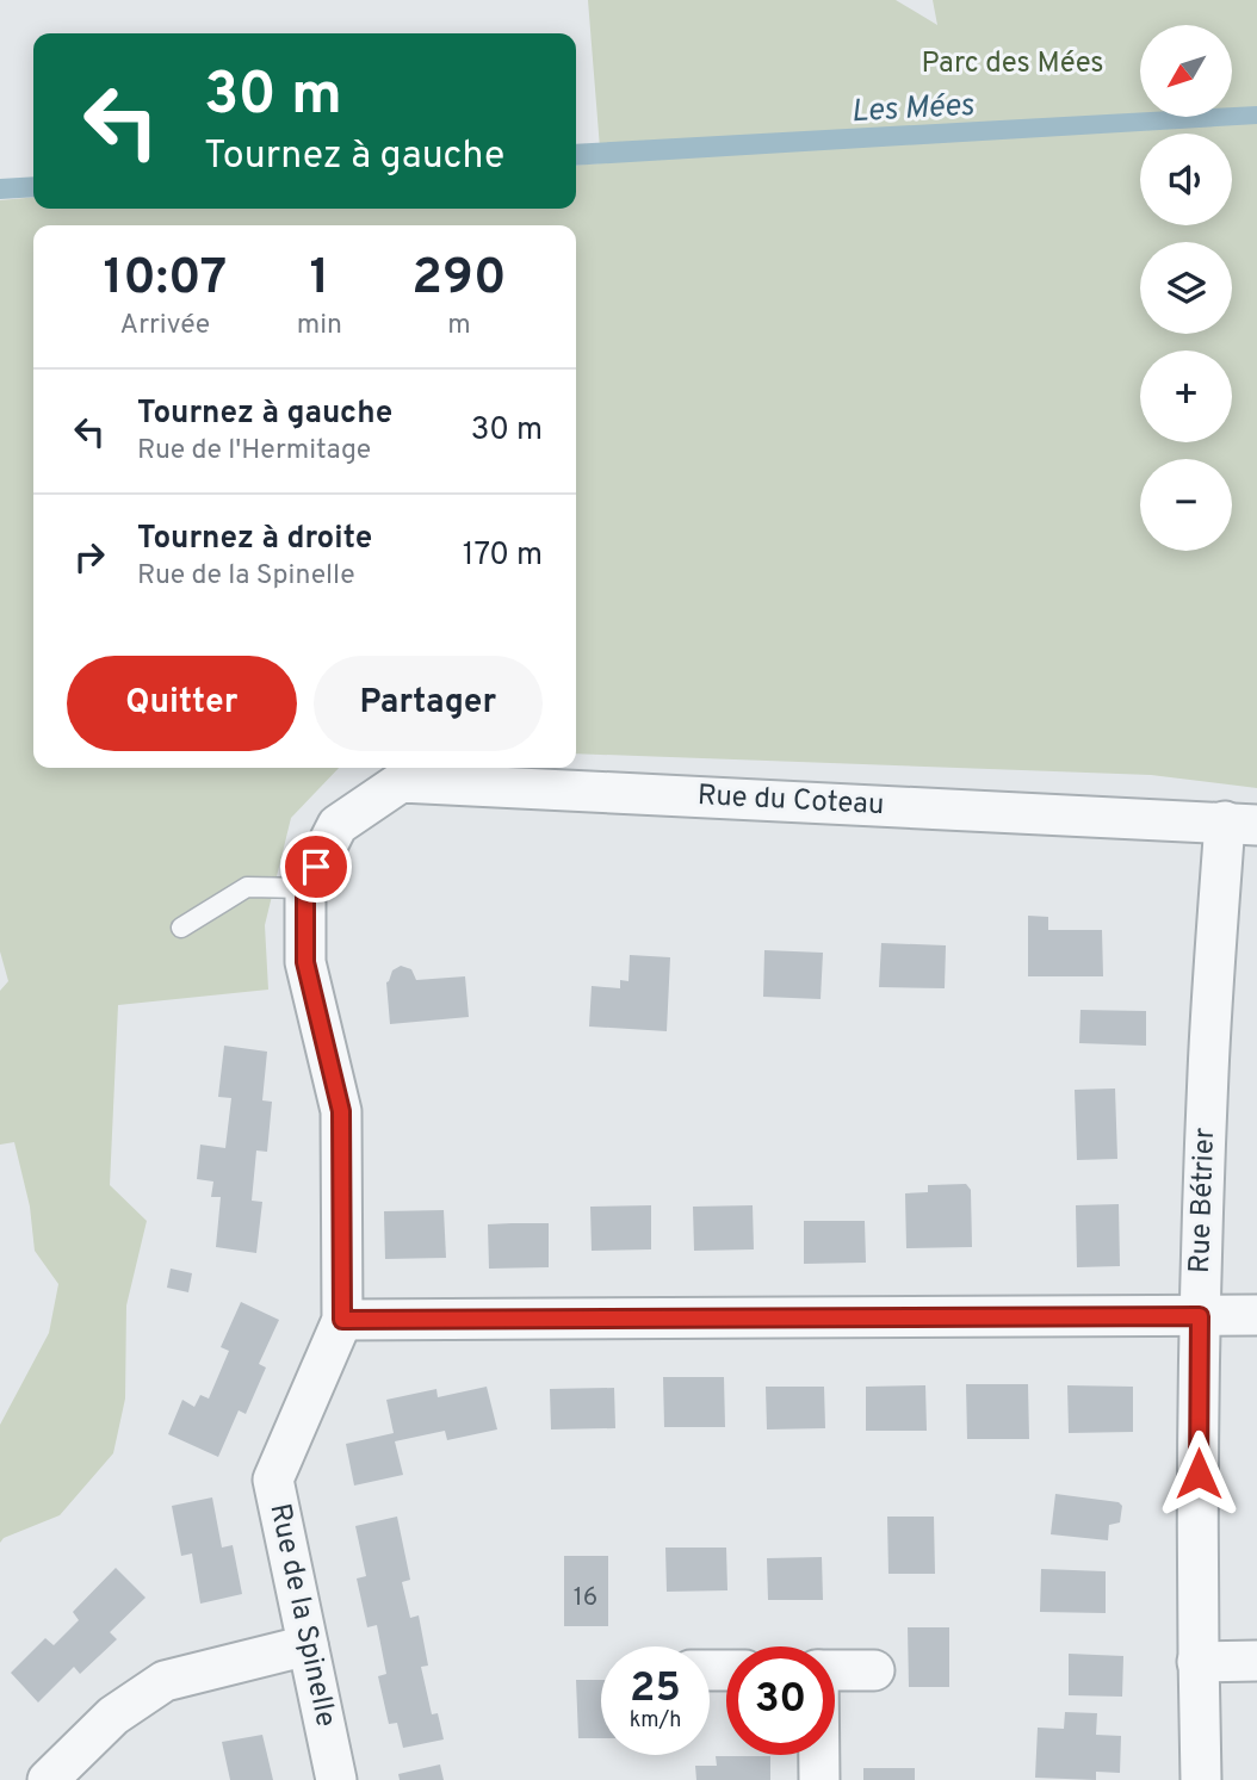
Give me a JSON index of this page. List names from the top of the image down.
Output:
{
  "streets": {
    "street": ["Rue du Coteau", "Rue Bétrier", "Rue de la Spinelle"]
  },
  "crossings": [
    ["Rue du Coteau", "Rue Bétrier"],
    ["Rue du Coteau", "Rue de la Spinelle"]
  ],
  "water": ["Les Mées"],
  "parks": ["Parc des Mées"],
  "house_numbers": ["16"],
  "north": "bottom left",
  "page": {
    "map_buttons": ["+", "−"],
    "turn": ["30 m", "Tournez à gauche"],
    "eta": [
      "10:07",
      "Arrivée",
      "1",
      "min",
      "290",
      "m"
    ],
    "list": [
      {
        "name": "Tournez à gauche",
        "note": "Rue de l'Hermitage",
        "value": "30 m"
      },
      {
        "name": "Tournez à droite",
        "note": "Rue de la Spinelle",
        "value": "170 m"
      }
    ],
    "buttons": ["Quitter", "Partager"],
    "speed": "25 km/h",
    "limit": "30"
  }
}
